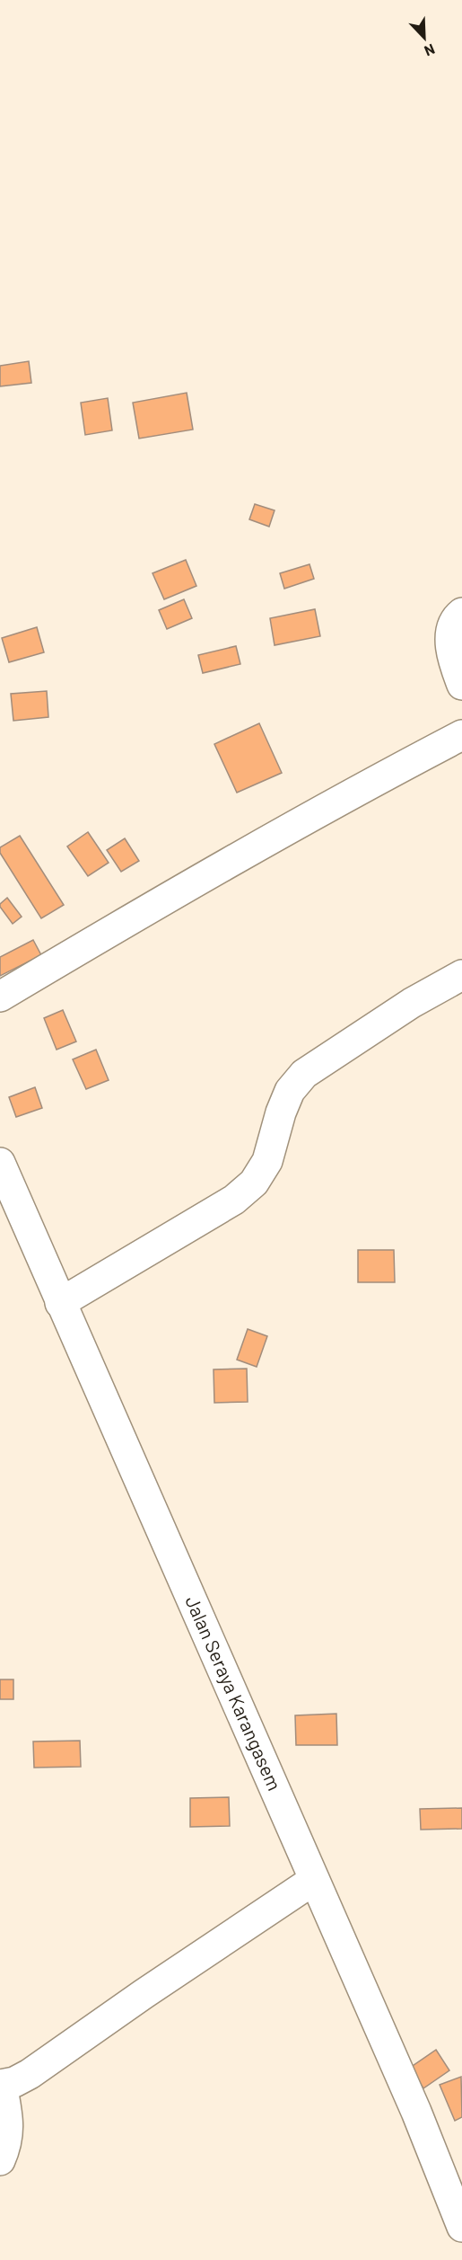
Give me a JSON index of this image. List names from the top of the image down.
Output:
{
  "streets": {
    "street": ["Jalan Seraya Karangasem"]
  },
  "north": "bottom right"
}
